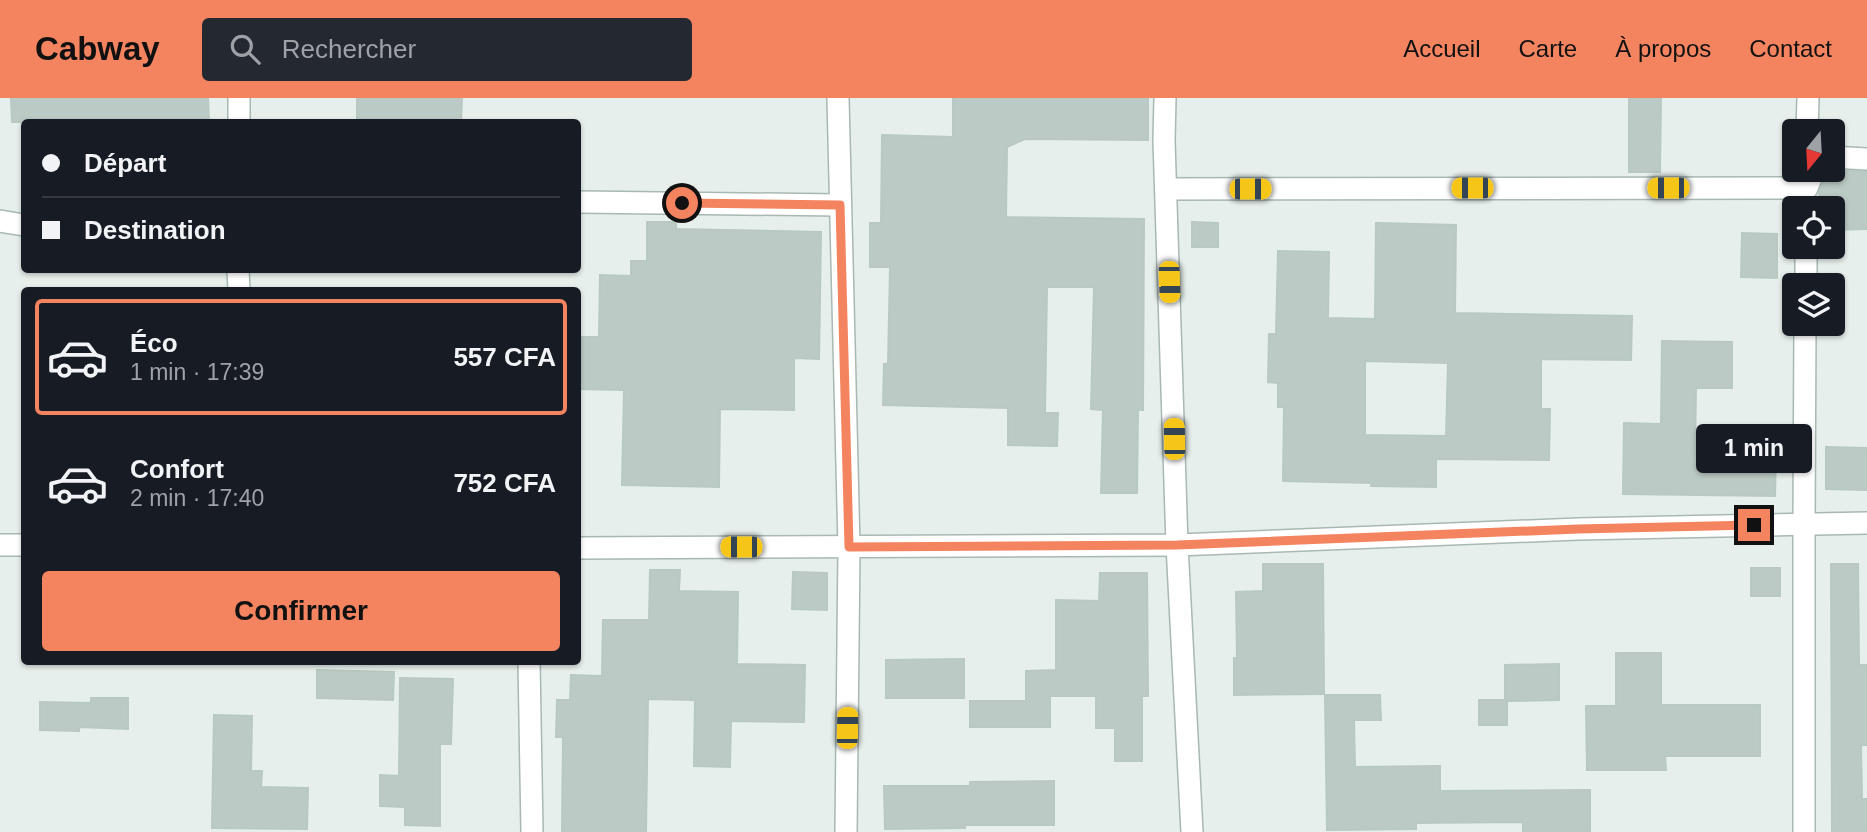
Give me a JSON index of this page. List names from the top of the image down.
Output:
{
  "north": "bottom",
  "page": {
    "header": "Cabway",
    "search": "Rechercher",
    "nav": [
      "Accueil",
      "Carte",
      "À propos",
      "Contact"
    ],
    "banner": ["Départ", "Destination"],
    "list": [
      {
        "name": "Éco",
        "note": "1 min · 17:39",
        "value": "557 CFA"
      },
      {
        "name": "Confort",
        "note": "2 min · 17:40",
        "value": "752 CFA"
      }
    ],
    "bubble": "1 min",
    "buttons": "Confirmer"
  }
}
